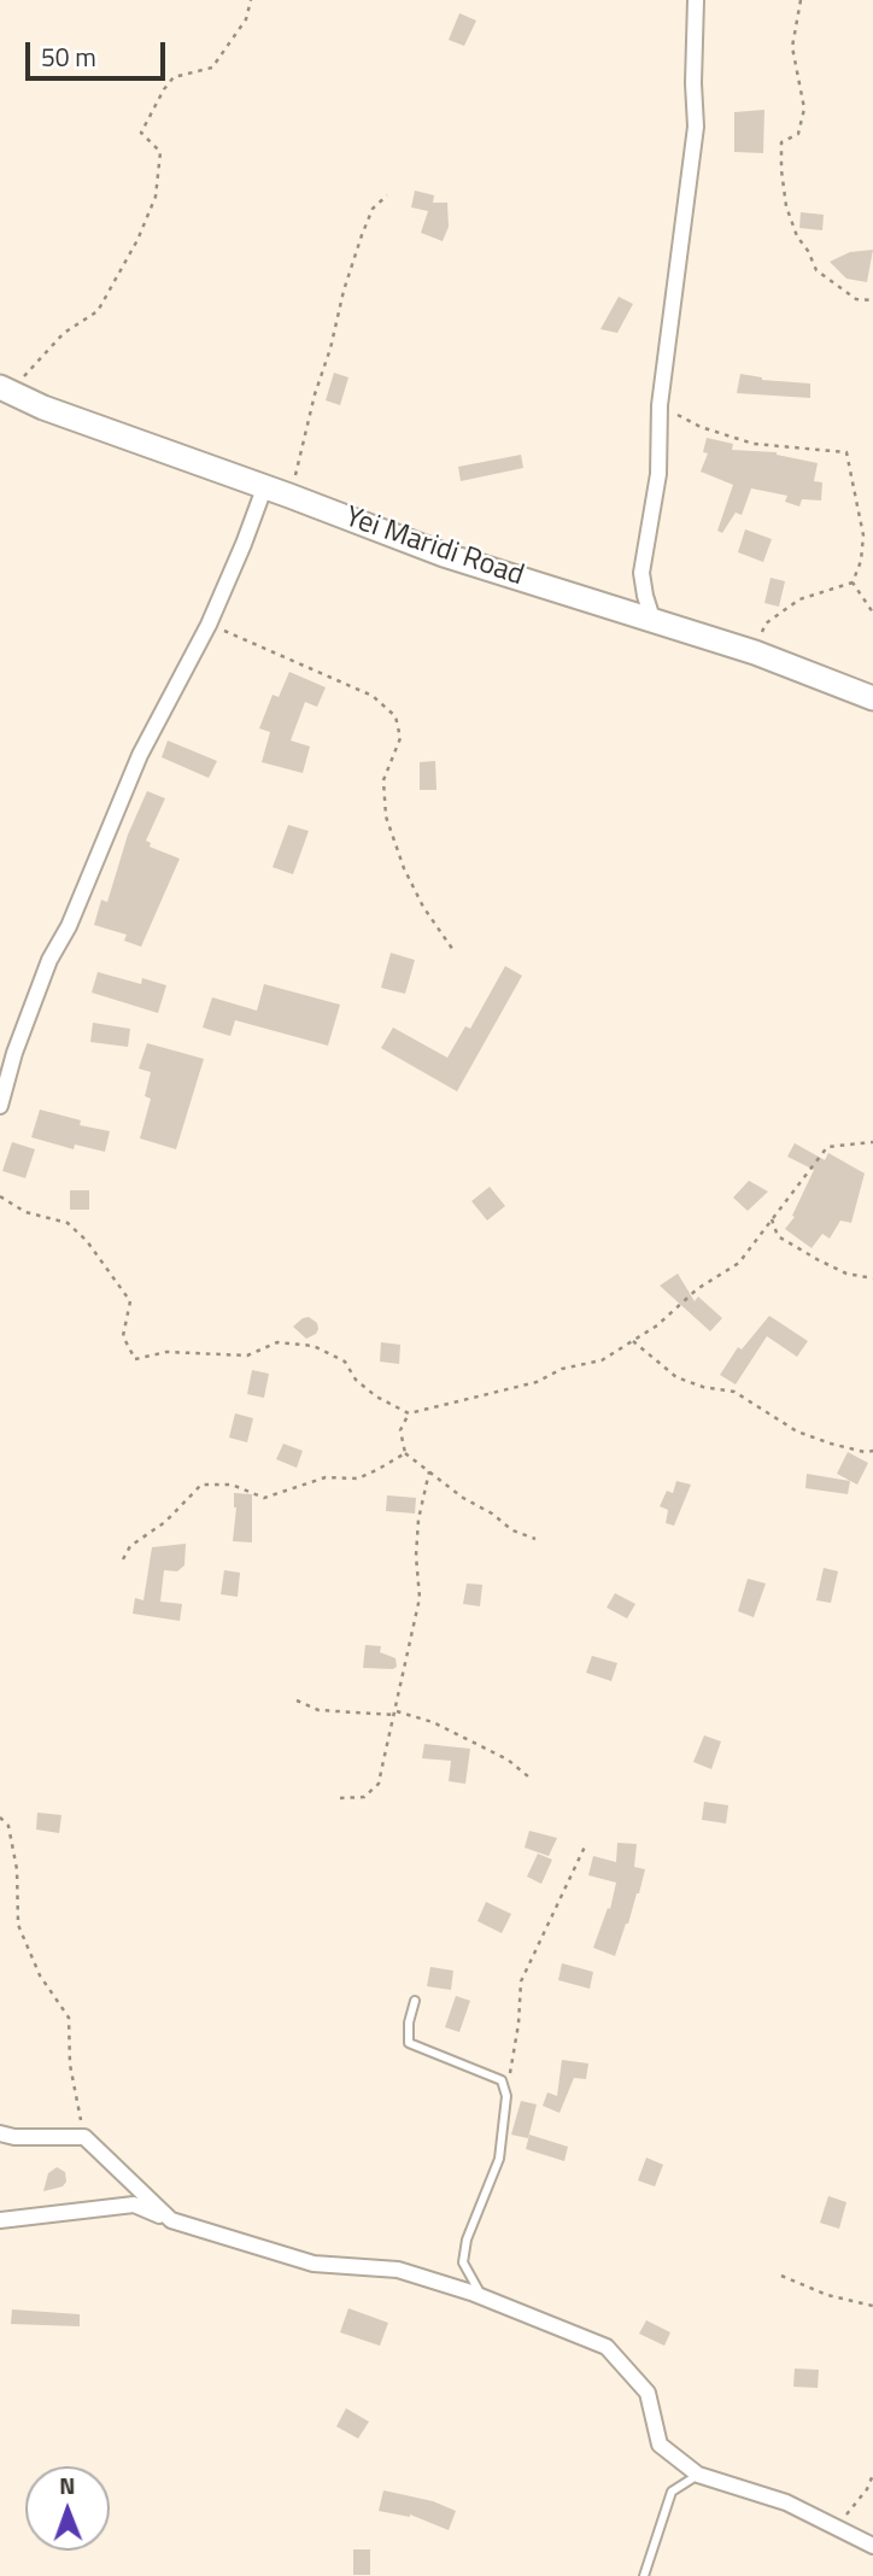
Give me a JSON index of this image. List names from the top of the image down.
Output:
{
  "streets": {
    "main road": ["Yei Maridi Road"]
  },
  "scale_bar": "50 m",
  "north": "top"
}
